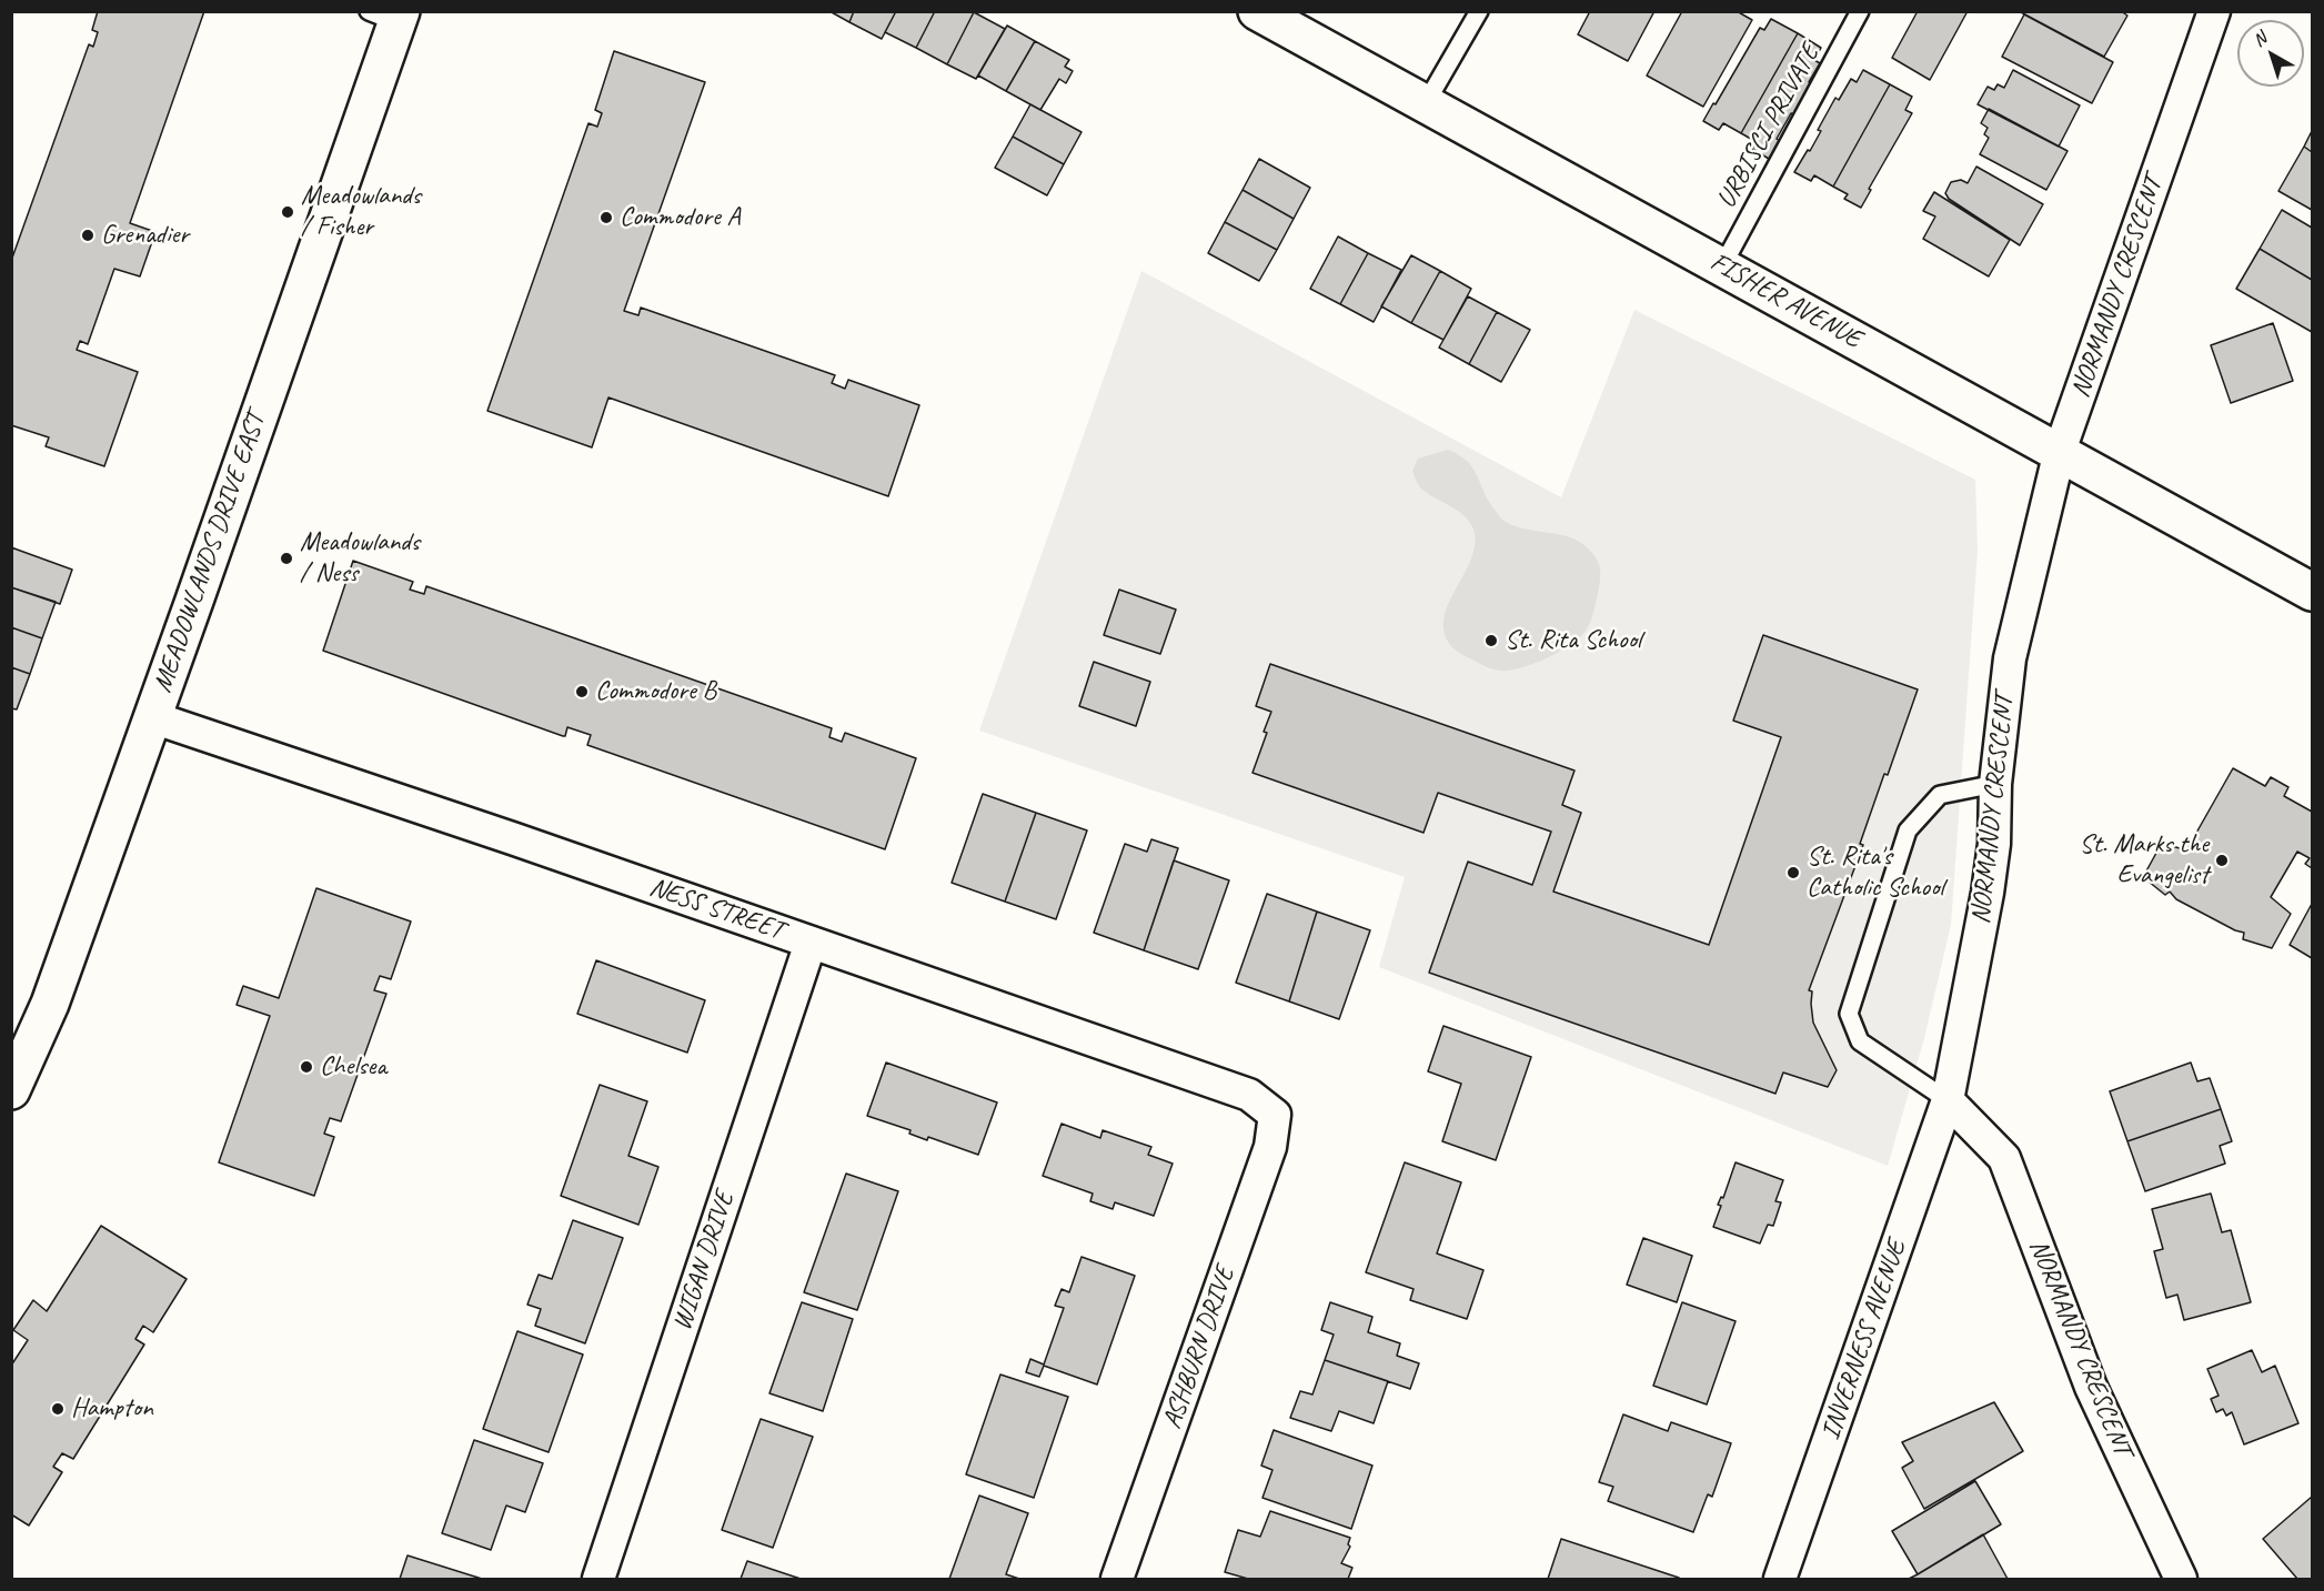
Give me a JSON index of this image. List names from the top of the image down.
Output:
{
  "streets": {
    "main road": ["FISHER AVENUE", "MEADOWLANDS DRIVE EAST"],
    "street": [
      "NORMANDY CRESCENT",
      "NESS STREET",
      "WIGAN DRIVE",
      "INVERNESS AVENUE",
      "ASHBURN DRIVE"
    ],
    "lane": ["URBISCI PRIVATE"]
  },
  "crossings": [
    ["URBISCI PRIVATE", "FISHER AVENUE"],
    ["NORMANDY CRESCENT", "FISHER AVENUE"],
    ["NORMANDY CRESCENT", "INVERNESS AVENUE"],
    ["MEADOWLANDS DRIVE EAST", "NESS STREET"],
    ["NESS STREET", "WIGAN DRIVE"],
    ["NESS STREET", "ASHBURN DRIVE"]
  ],
  "places": [
    "Meadowlands / Fisher",
    "Commodore A",
    "Grenadier",
    "Meadowlands / Ness",
    "St. Rita School",
    "Commodore B",
    "St. Marks the Evangelist",
    "St. Rita's Catholic School",
    "Chelsea",
    "Hampton"
  ],
  "north": "top left"
}
